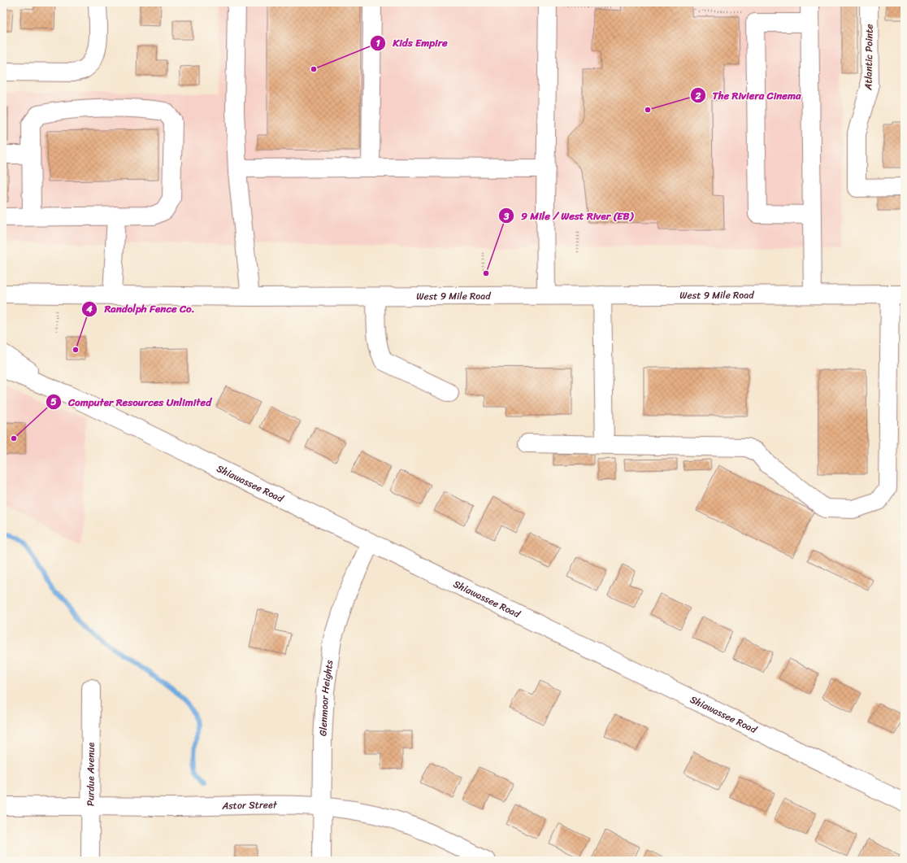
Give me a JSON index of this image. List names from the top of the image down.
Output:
{
  "streets": {
    "street": [
      "Atlantic Pointe",
      "West 9 Mile Road",
      "Shiawassee Road",
      "Glenmoor Heights",
      "Purdue Avenue",
      "Astor Street"
    ]
  },
  "crossings": [
    ["Shiawassee Road", "Glenmoor Heights"],
    ["Glenmoor Heights", "Astor Street"],
    ["Purdue Avenue", "Astor Street"]
  ],
  "places": [
    "Kids Empire",
    "The Riviera Cinema",
    "9 Mile / West River (EB)",
    "Randolph Fence Co.",
    "Computer Resources Unlimited"
  ]
}
